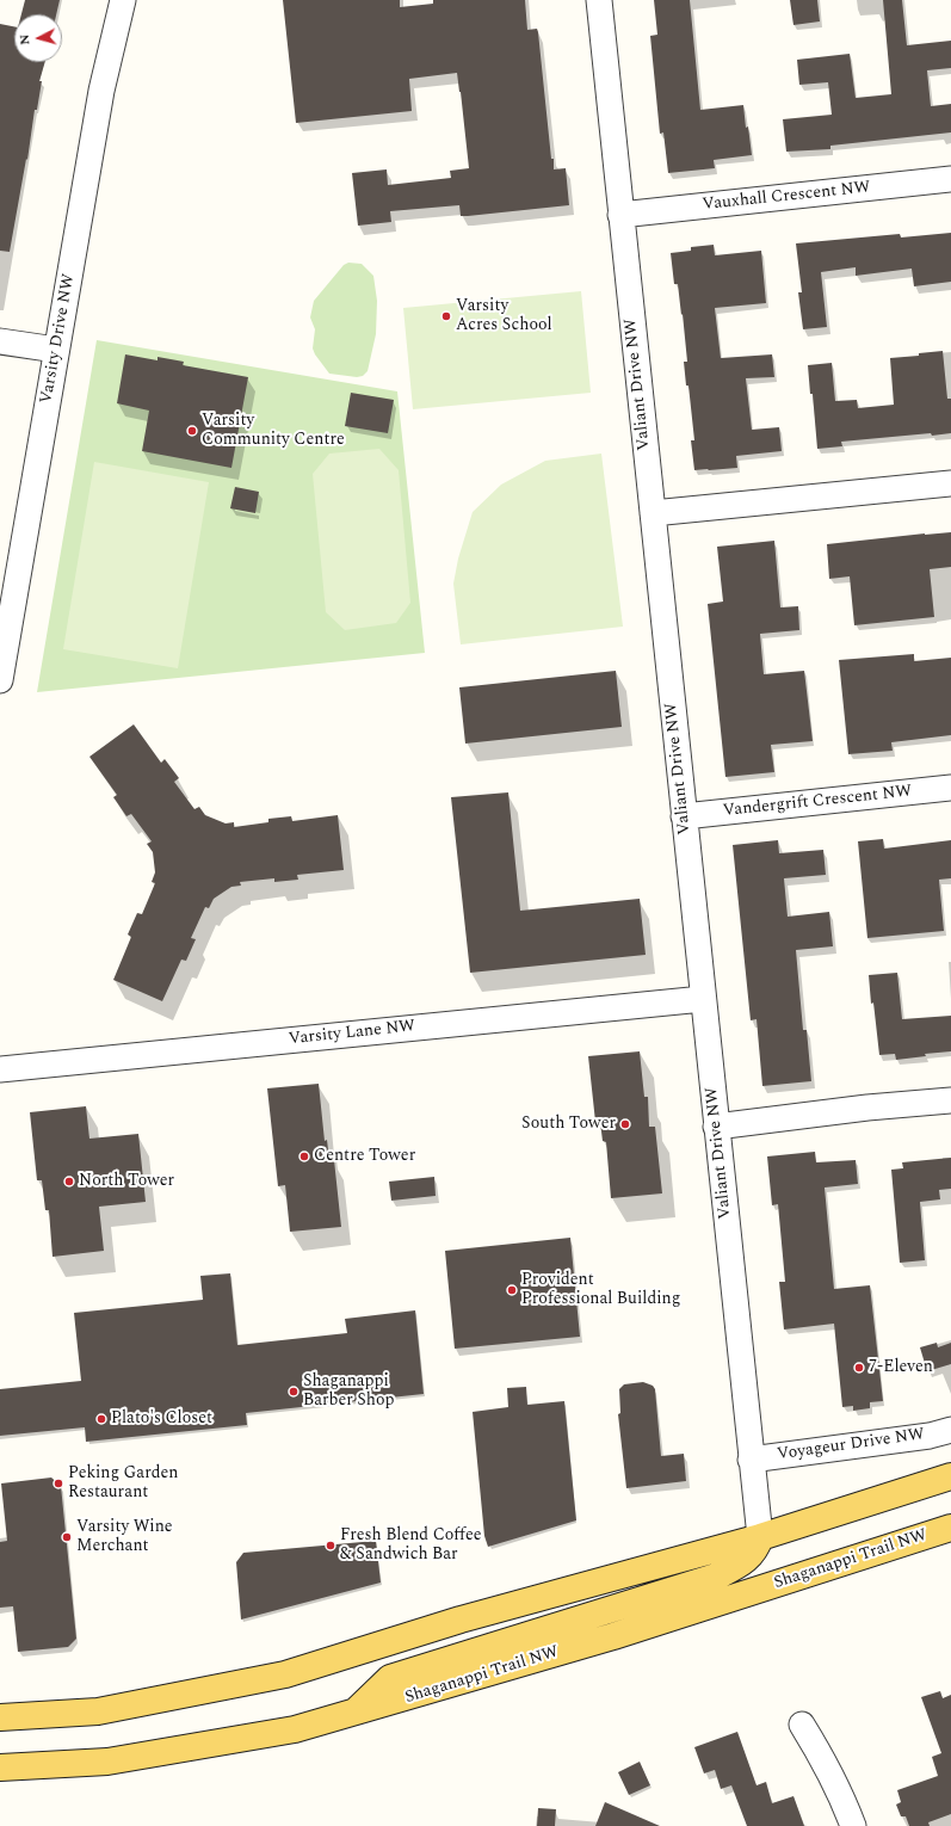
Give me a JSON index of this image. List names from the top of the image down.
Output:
{
  "streets": {
    "main road": ["Shaganappi Trail NW"],
    "street": [
      "Vauxhall Crescent NW",
      "Varsity Drive NW",
      "Valiant Drive NW",
      "Vandergrift Crescent NW",
      "Varsity Lane NW",
      "Voyageur Drive NW"
    ]
  },
  "crossings": [
    ["Vauxhall Crescent NW", "Valiant Drive NW"],
    ["Valiant Drive NW", "Vandergrift Crescent NW"],
    ["Valiant Drive NW", "Varsity Lane NW"],
    ["Valiant Drive NW", "Voyageur Drive NW"]
  ],
  "places": [
    "Varsity Acres School",
    "Varsity Community Centre",
    "South Tower",
    "Centre Tower",
    "North Tower",
    "Provident Professional Building",
    "7-Eleven",
    "Shaganappi Barber Shop",
    "Plato's Closet",
    "Peking Garden Restaurant",
    "Varsity Wine Merchant",
    "Fresh Blend Coffee & Sandwich Bar"
  ],
  "north": "left"
}
